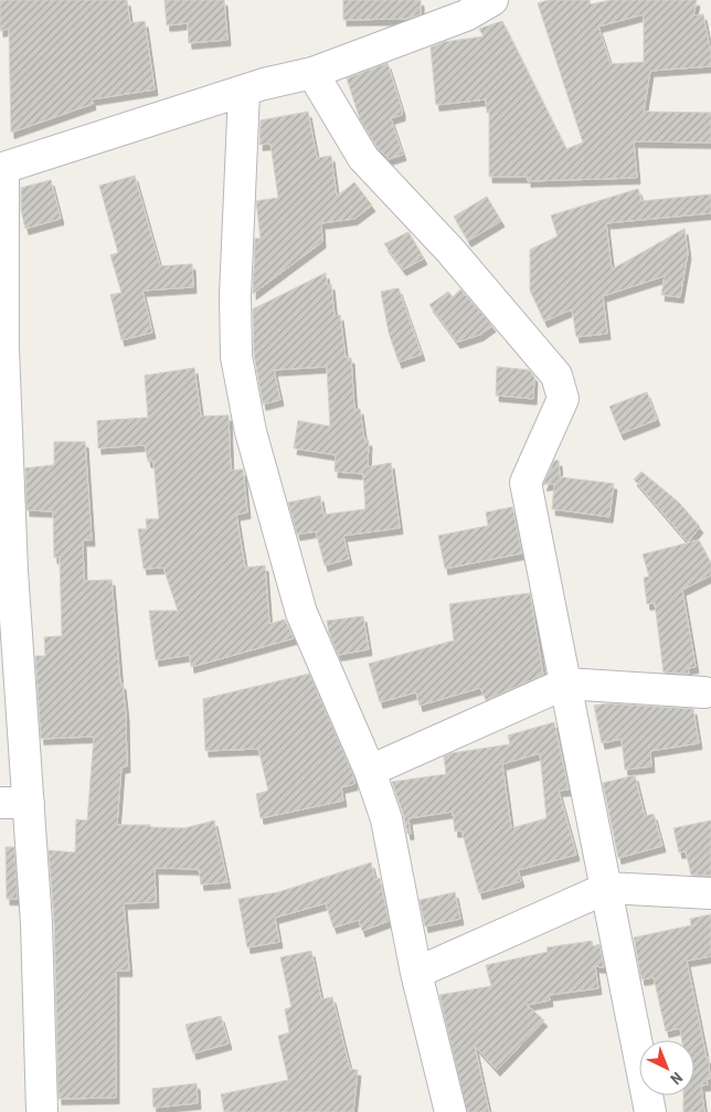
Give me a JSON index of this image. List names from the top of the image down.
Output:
{
  "north": "bottom right"
}
